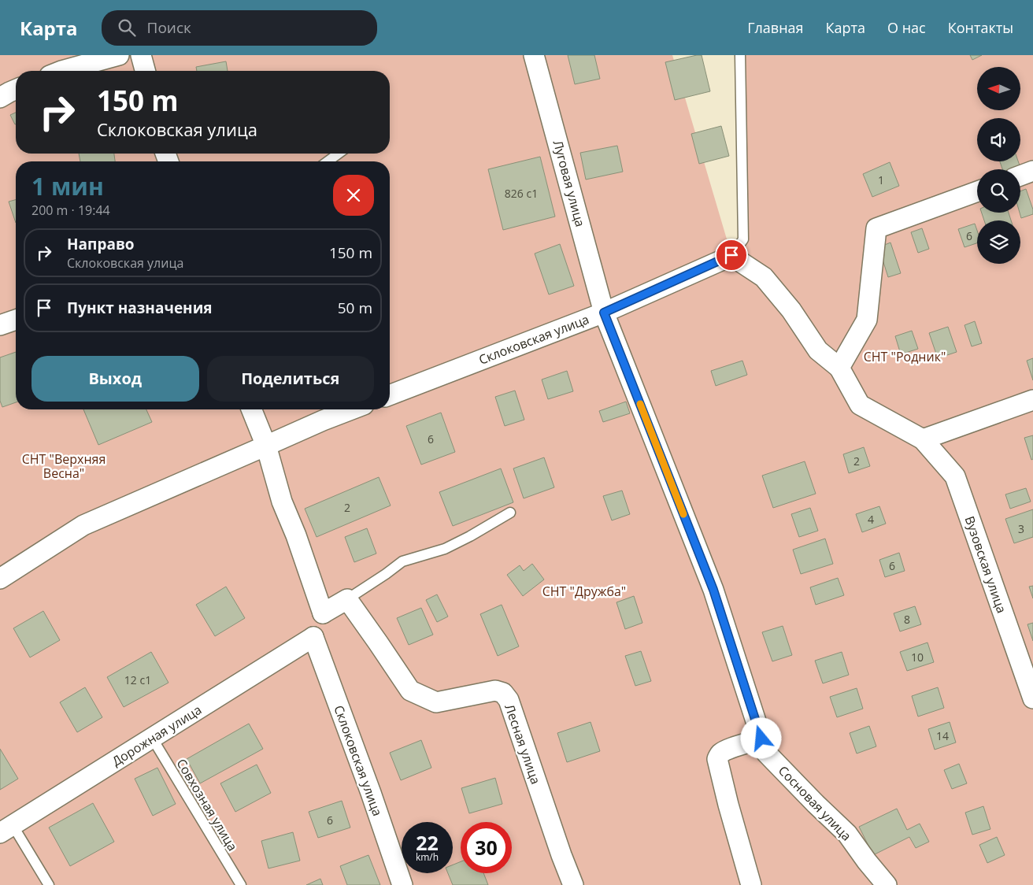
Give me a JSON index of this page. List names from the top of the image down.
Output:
{
  "streets": {
    "street": [
      "Луговая улица",
      "Склоковская улица",
      "Вузовская улица",
      "Дорожная улица",
      "Лесная улица",
      "Сосновая улица"
    ],
    "lane": ["Совхозная улица"]
  },
  "crossings": [
    ["Луговая улица", "Склоковская улица"],
    ["Луговая улица", "Сосновая улица"],
    ["Склоковская улица", "Дорожная улица"],
    ["Склоковская улица", "Сосновая улица"],
    ["Дорожная улица", "Совхозная улица"]
  ],
  "parks": ["СНТ \"Родник\"", "СНТ \"Верхняя Весна\"", "СНТ \"Дружба\""],
  "house_numbers": [
    "1",
    "826 с1",
    "6",
    "6",
    "2",
    "2",
    "4",
    "3",
    "6",
    "8",
    "10",
    "12 с1",
    "14",
    "6"
  ],
  "north": "left",
  "page": {
    "header": "Карта",
    "search": "Поиск",
    "nav": [
      "Главная",
      "Карта",
      "О нас",
      "Контакты"
    ],
    "turn": ["150 m", "Склоковская улица"],
    "heading": ["1 мин", "200 m · 19:44"],
    "list": [
      {
        "name": "Направо",
        "note": "Склоковская улица",
        "value": "150 m"
      },
      {
        "name": "Пункт назначения",
        "value": "50 m"
      }
    ],
    "buttons": ["Выход", "Поделиться"],
    "speed": "22 km/h",
    "limit": "30"
  }
}
